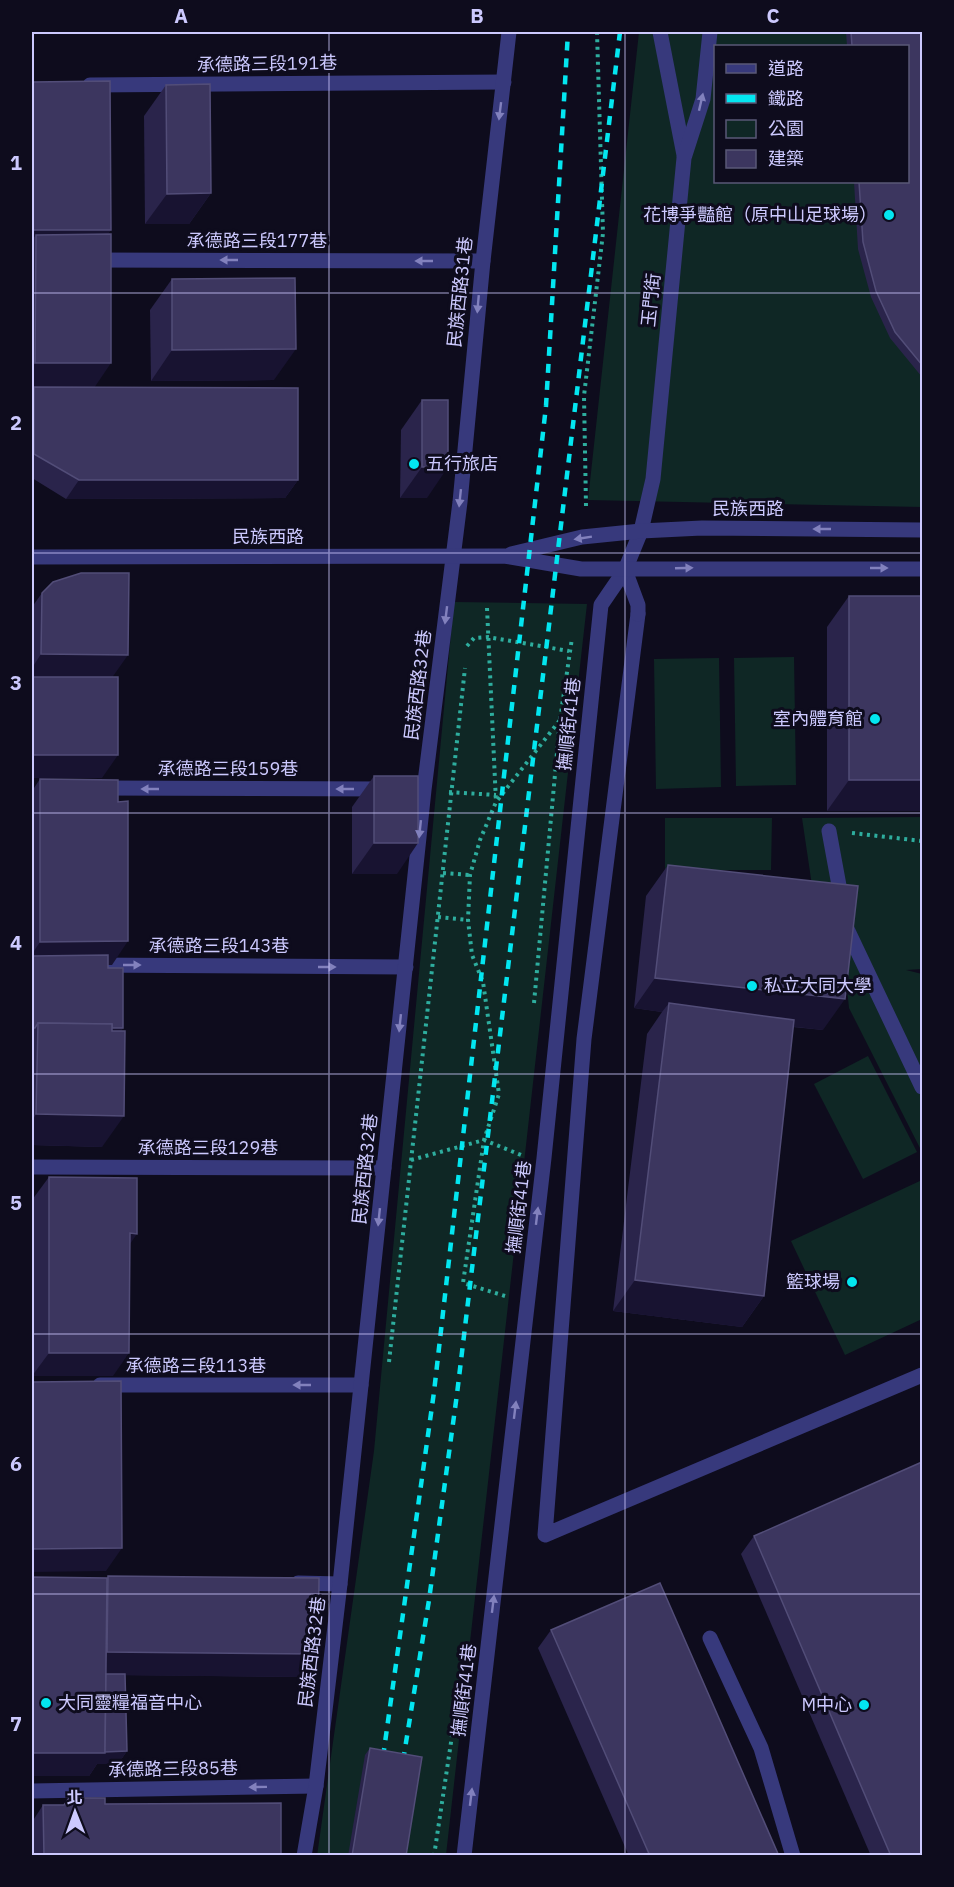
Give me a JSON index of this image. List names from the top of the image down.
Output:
{
  "streets": {
    "street": [
      "承德路三段191巷",
      "承德路三段177巷",
      "民族西路31巷",
      "玉門街",
      "民族西路",
      "民族西路32巷",
      "撫順街41巷",
      "承德路三段159巷",
      "承德路三段143巷",
      "承德路三段129巷",
      "承德路三段113巷",
      "承德路三段85巷"
    ]
  },
  "crossings": [
    ["承德路三段191巷", "民族西路31巷"],
    ["承德路三段177巷", "民族西路31巷"],
    ["民族西路31巷", "民族西路"],
    ["民族西路31巷", "民族西路32巷"],
    ["玉門街", "民族西路"],
    ["玉門街", "撫順街41巷"],
    ["民族西路", "民族西路32巷"],
    ["民族西路", "撫順街41巷"],
    ["民族西路32巷", "承德路三段159巷"],
    ["民族西路32巷", "承德路三段143巷"],
    ["民族西路32巷", "承德路三段129巷"],
    ["民族西路32巷", "承德路三段113巷"],
    ["民族西路32巷", "承德路三段85巷"]
  ],
  "one_way": [
    "承德路三段177巷",
    "民族西路31巷",
    "民族西路32巷",
    "撫順街41巷",
    "承德路三段159巷",
    "承德路三段143巷",
    "承德路三段113巷",
    "承德路三段85巷"
  ],
  "places": [
    "花博爭豔館（原中山足球場）",
    "五行旅店",
    "室內體育館",
    "私立大同大學",
    "籃球場",
    "大同靈糧福音中心",
    "M中心"
  ],
  "legend": [
    "道路",
    "鐵路",
    "公園",
    "建築"
  ],
  "north": "top",
  "grid": {
    "columns": ["A", "B", "C"],
    "rows": [
      "1",
      "2",
      "3",
      "4",
      "5",
      "6",
      "7"
    ]
  }
}
